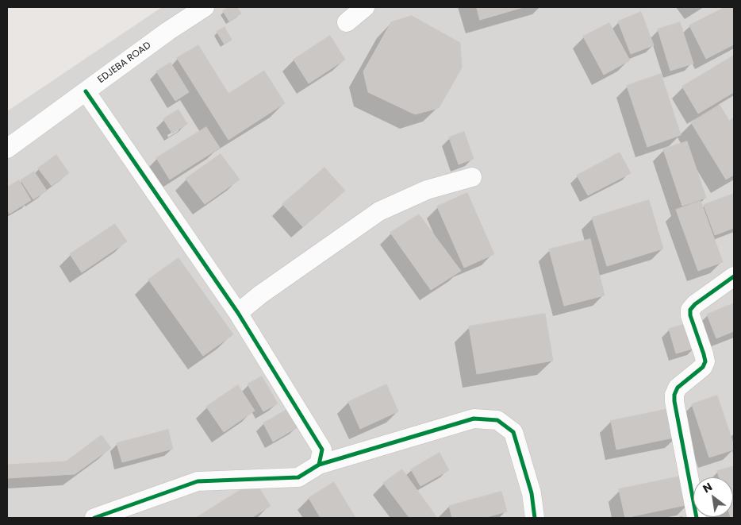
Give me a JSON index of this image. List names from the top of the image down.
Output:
{
  "streets": {
    "street": ["EDJEBA ROAD"]
  },
  "north": "top left"
}
